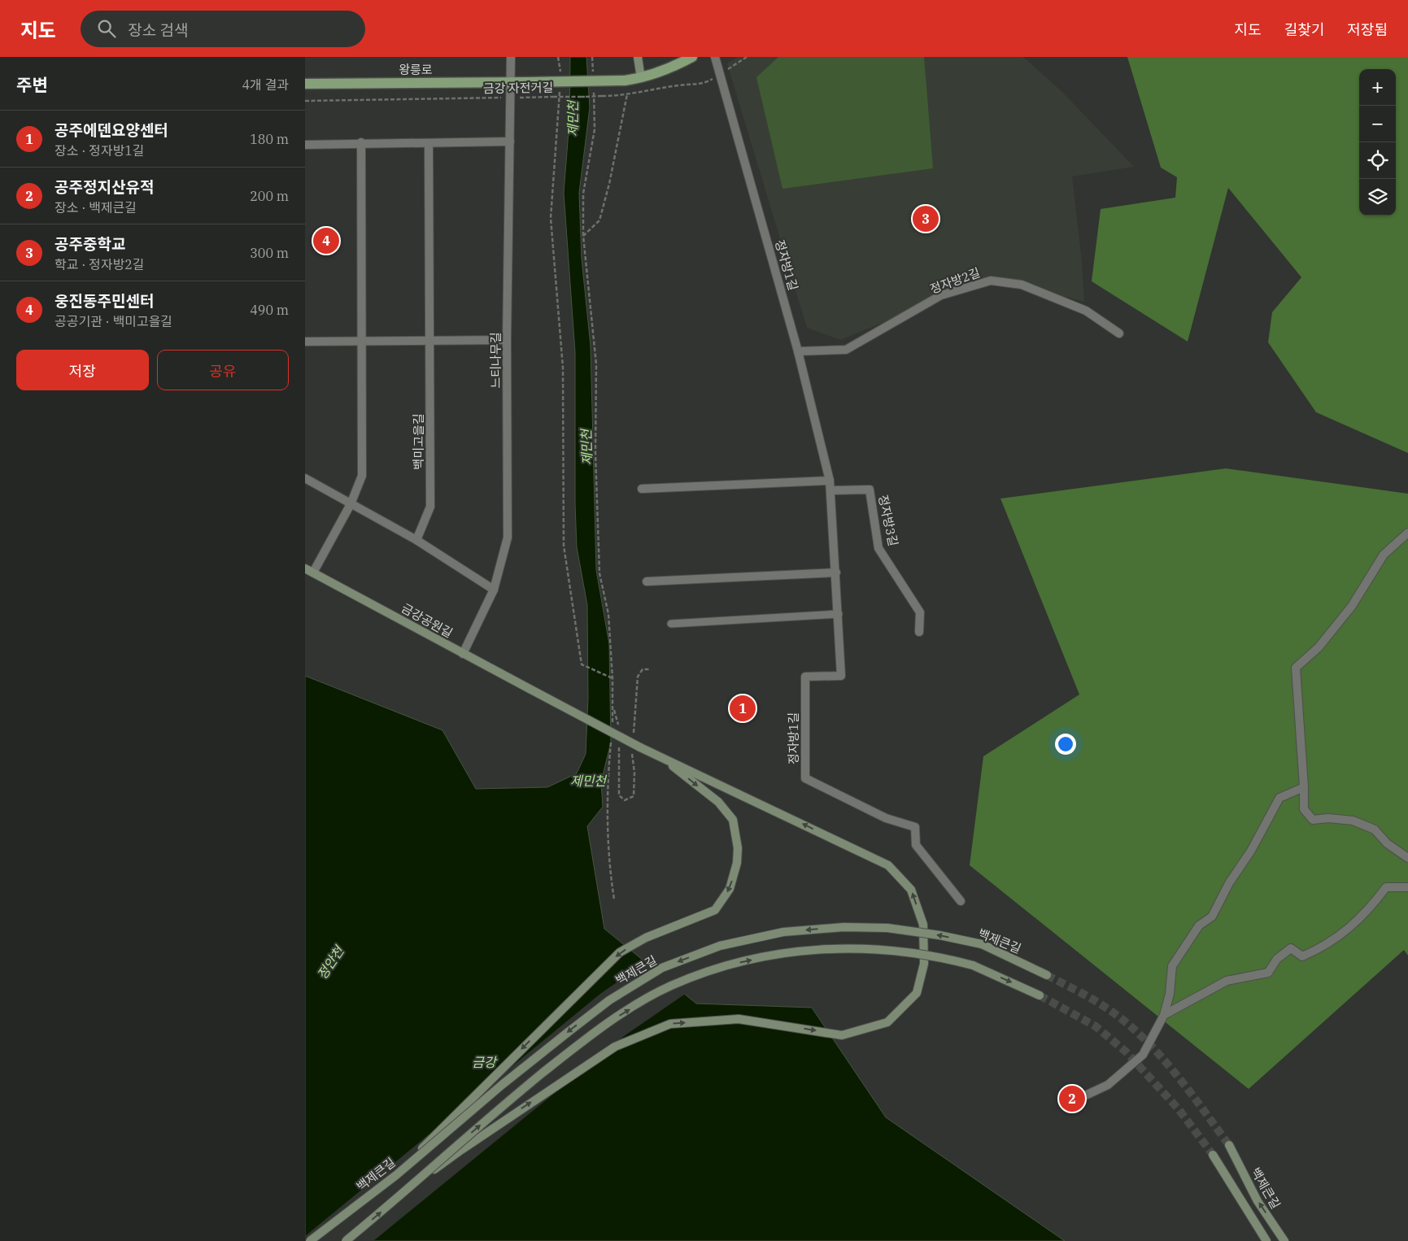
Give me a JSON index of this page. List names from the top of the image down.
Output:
{
  "streets": {
    "main road": ["왕릉로", "금강공원길", "백제큰길"],
    "street": [
      "정자방1길",
      "정자방2길",
      "느티나무길",
      "백미고을길",
      "정자방3길"
    ],
    "path": ["금강 자전거길"]
  },
  "crossings": [
    ["왕릉로", "느티나무길"],
    ["금강 자전거길", "정자방1길"],
    ["금강 자전거길", "느티나무길"],
    ["정자방1길", "정자방2길"],
    ["정자방1길", "정자방3길"],
    ["느티나무길", "금강공원길"]
  ],
  "water": ["제민천", "정안천", "금강"],
  "page": {
    "header": "지도",
    "search": "장소 검색",
    "nav": ["지도", "길찾기", "저장됨"],
    "heading": ["주변", "4개 결과"],
    "map_buttons": ["+", "−"],
    "list": [
      {
        "mark": "1",
        "name": "공주에덴요양센터",
        "note": "장소 · 정자방1길",
        "value": "180 m"
      },
      {
        "mark": "2",
        "name": "공주정지산유적",
        "note": "장소 · 백제큰길",
        "value": "200 m"
      },
      {
        "mark": "3",
        "name": "공주중학교",
        "note": "학교 · 정자방2길",
        "value": "300 m"
      },
      {
        "mark": "4",
        "name": "웅진동주민센터",
        "note": "공공기관 · 백미고을길",
        "value": "490 m"
      }
    ],
    "pins": [
      "3",
      "4",
      "1",
      "2"
    ],
    "buttons": ["저장", "공유"]
  }
}
